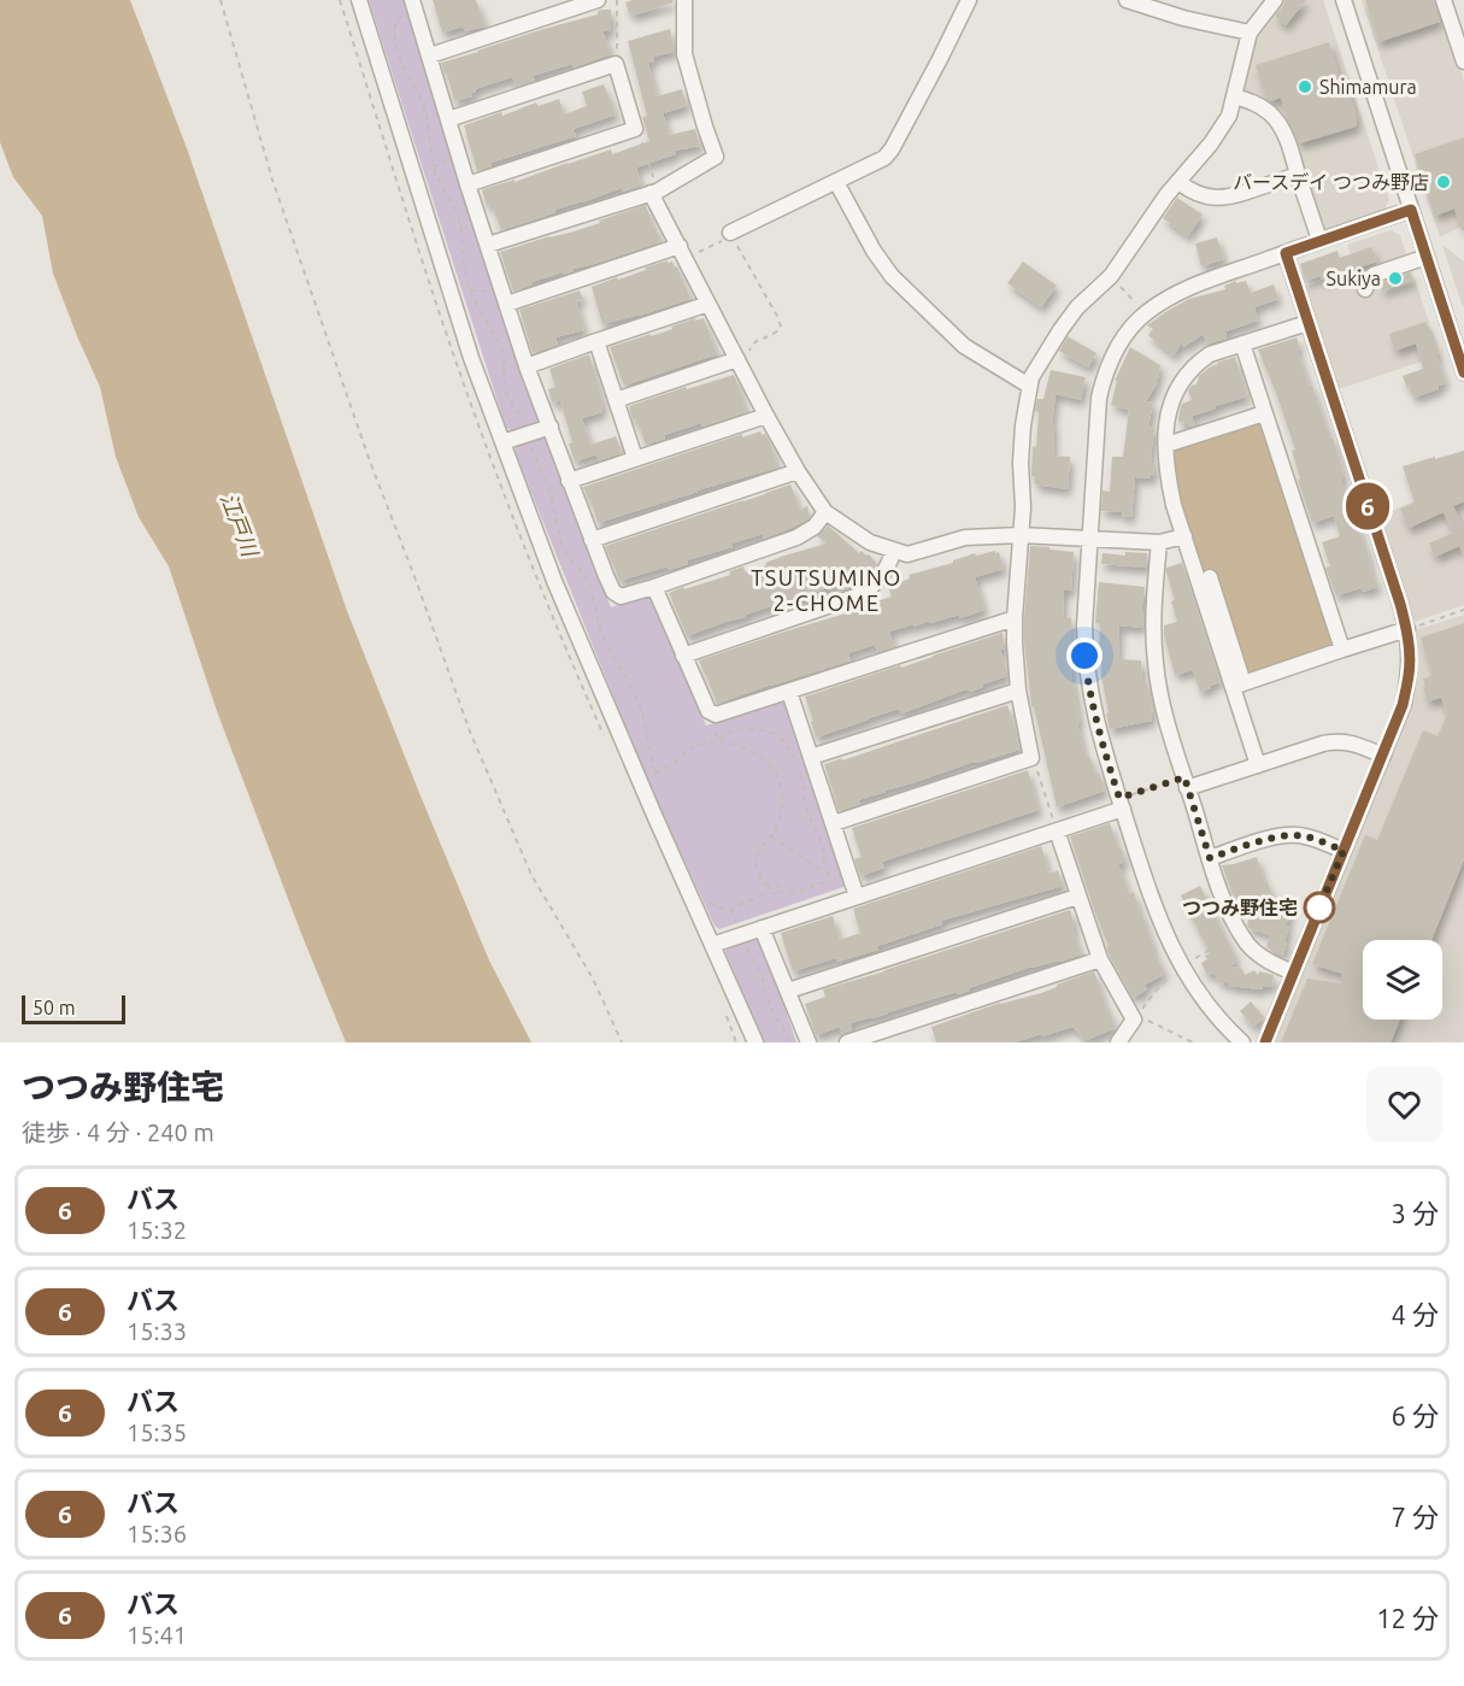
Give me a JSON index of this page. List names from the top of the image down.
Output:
{
  "districts": ["TSUTSUMINO 2-CHOME"],
  "water": ["江戸川"],
  "places": [
    "Shimamura",
    "バースデイ つつみ野店",
    "Sukiya",
    "つつみ野住宅"
  ],
  "lines": ["bus line 6"],
  "scale_bar": "50 m",
  "page": {
    "on_map": "6",
    "scale": "50 m",
    "heading": ["つつみ野住宅", "徒歩 · 4 分 · 240 m"],
    "list": [
      {
        "mark": "6",
        "name": "バス",
        "note": "15:32",
        "value": "3 分"
      },
      {
        "mark": "6",
        "name": "バス",
        "note": "15:33",
        "value": "4 分"
      },
      {
        "mark": "6",
        "name": "バス",
        "note": "15:35",
        "value": "6 分"
      },
      {
        "mark": "6",
        "name": "バス",
        "note": "15:36",
        "value": "7 分"
      },
      {
        "mark": "6",
        "name": "バス",
        "note": "15:41",
        "value": "12 分"
      }
    ]
  }
}
